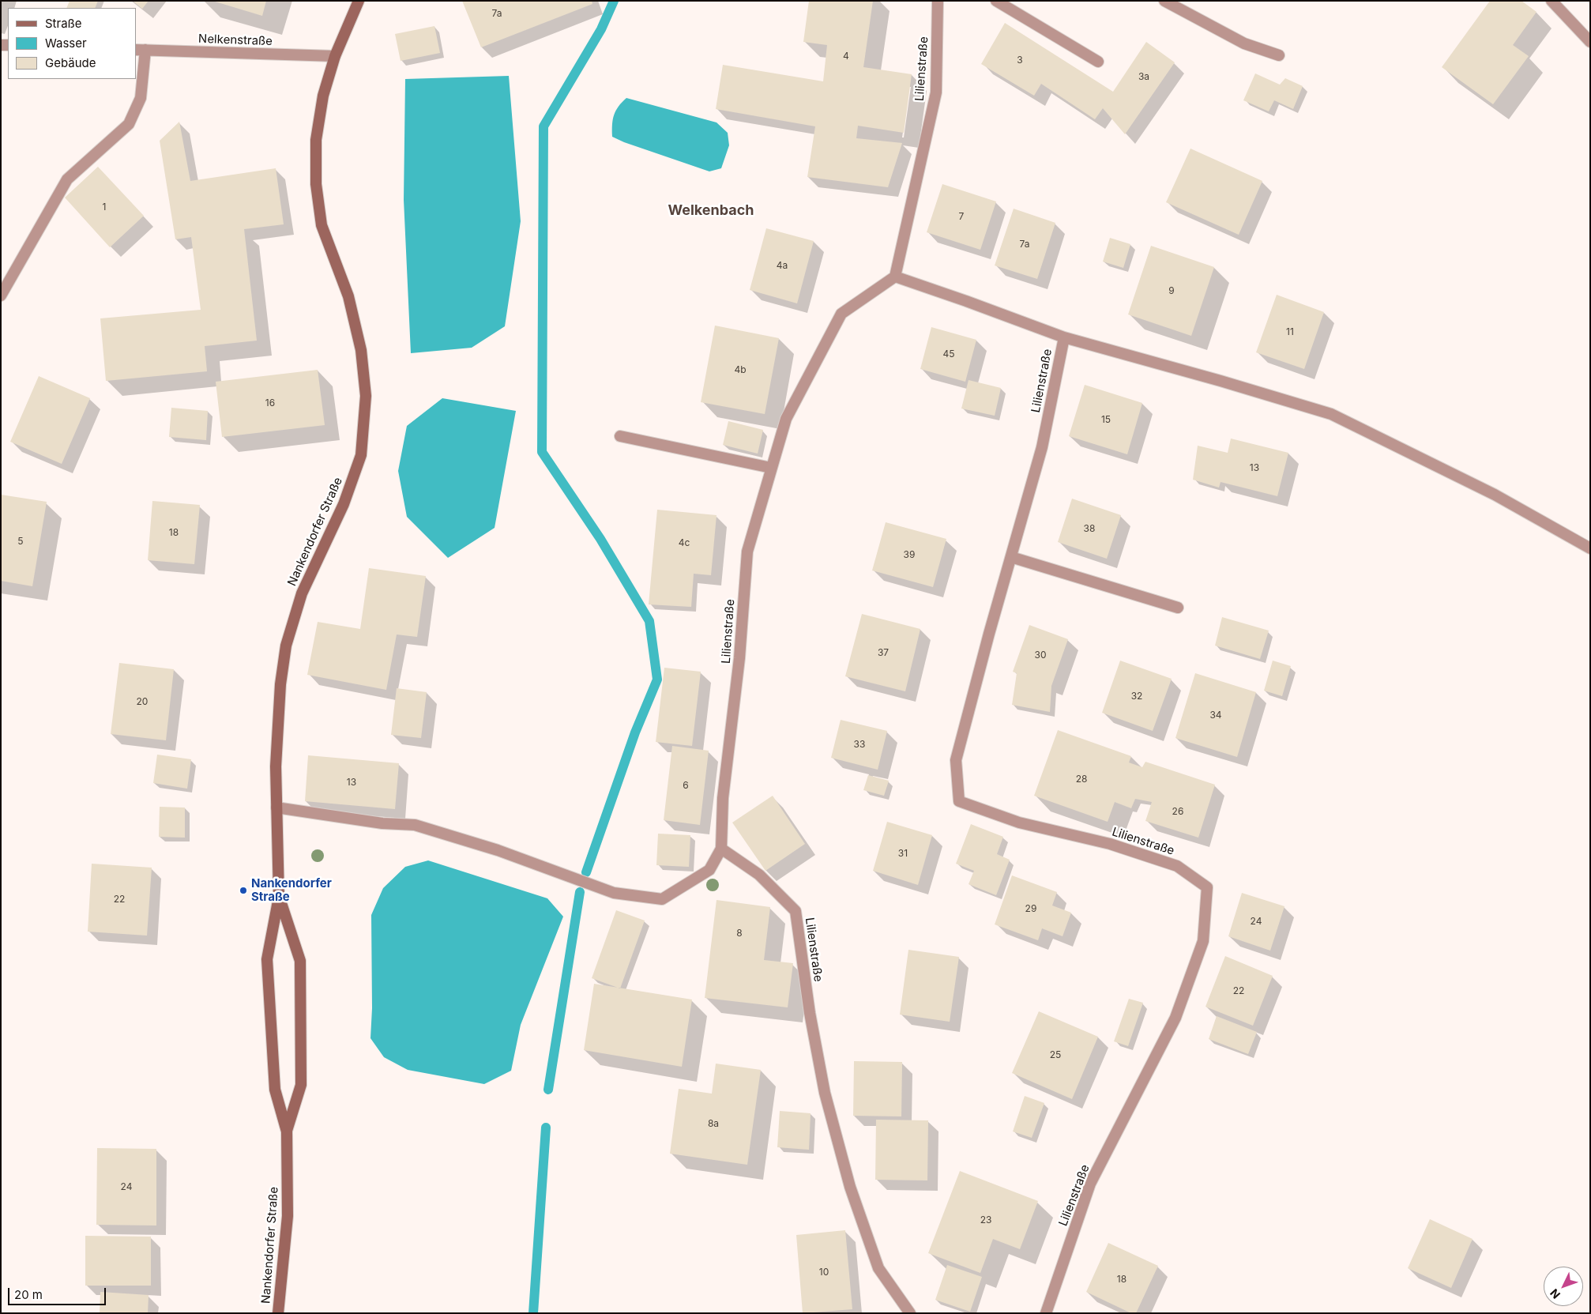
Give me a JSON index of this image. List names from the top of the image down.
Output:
{
  "streets": {
    "main road": ["Nankendorfer Straße"],
    "street": ["Nelkenstraße", "Lilienstraße"]
  },
  "crossings": [
    ["Nelkenstraße", "Nankendorfer Straße"]
  ],
  "districts": ["Welkenbach"],
  "places": ["Nankendorfer Straße"],
  "house_numbers": [
    "7a",
    "4",
    "3",
    "3a",
    "1",
    "7",
    "7a",
    "4a",
    "9",
    "11",
    "45",
    "4b",
    "16",
    "15",
    "13",
    "38",
    "18",
    "5",
    "4c",
    "39",
    "37",
    "30",
    "32",
    "20",
    "34",
    "33",
    "28",
    "13",
    "6",
    "26",
    "31",
    "22",
    "29",
    "24",
    "8",
    "22",
    "25",
    "8a",
    "24",
    "23",
    "10",
    "18"
  ],
  "legend": ["Straße", "Wasser", "Gebäude"],
  "scale_bar": "20 m",
  "north": "bottom left"
}
